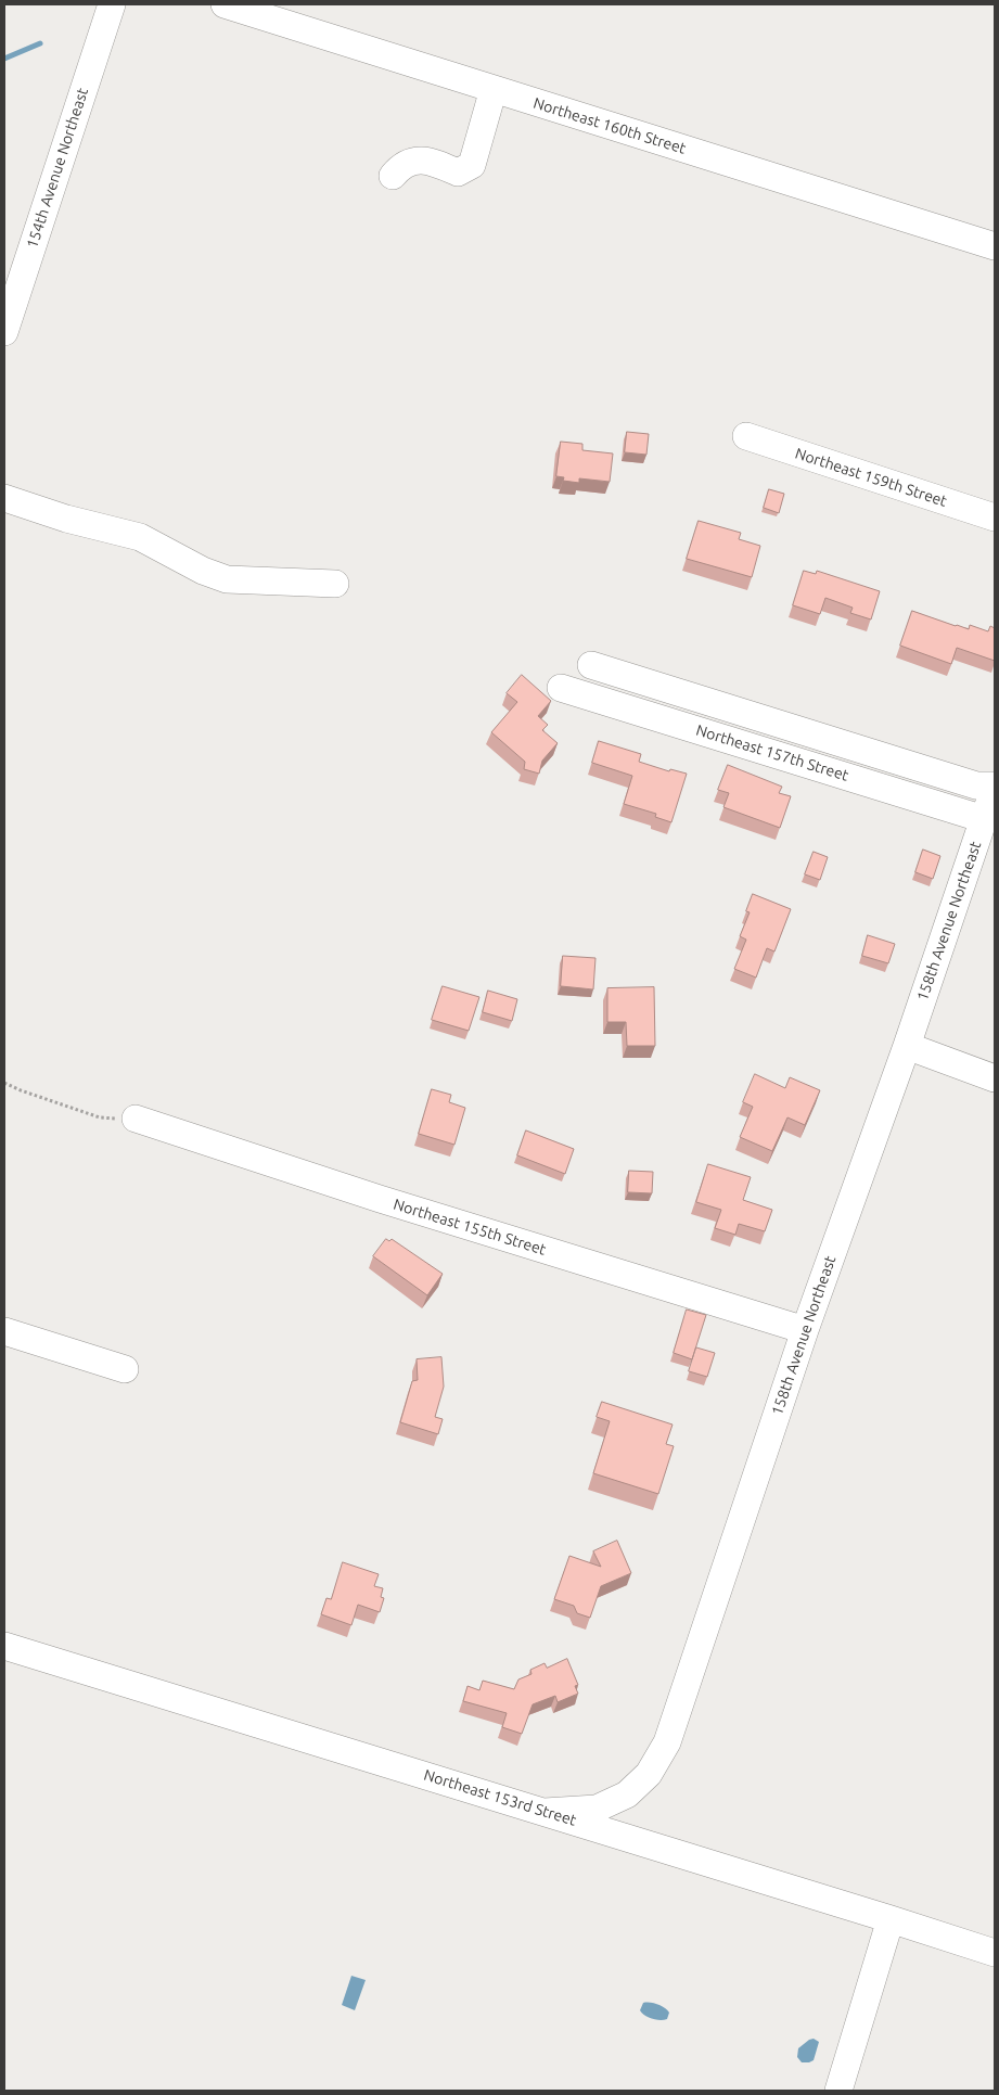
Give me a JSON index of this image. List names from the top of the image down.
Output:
{
  "streets": {
    "street": [
      "Northeast 160th Street",
      "154th Avenue Northeast",
      "Northeast 159th Street",
      "Northeast 157th Street",
      "158th Avenue Northeast",
      "Northeast 155th Street",
      "Northeast 153rd Street"
    ]
  },
  "crossings": [
    ["Northeast 157th Street", "158th Avenue Northeast"],
    ["158th Avenue Northeast", "Northeast 155th Street"],
    ["158th Avenue Northeast", "Northeast 153rd Street"]
  ]
}
